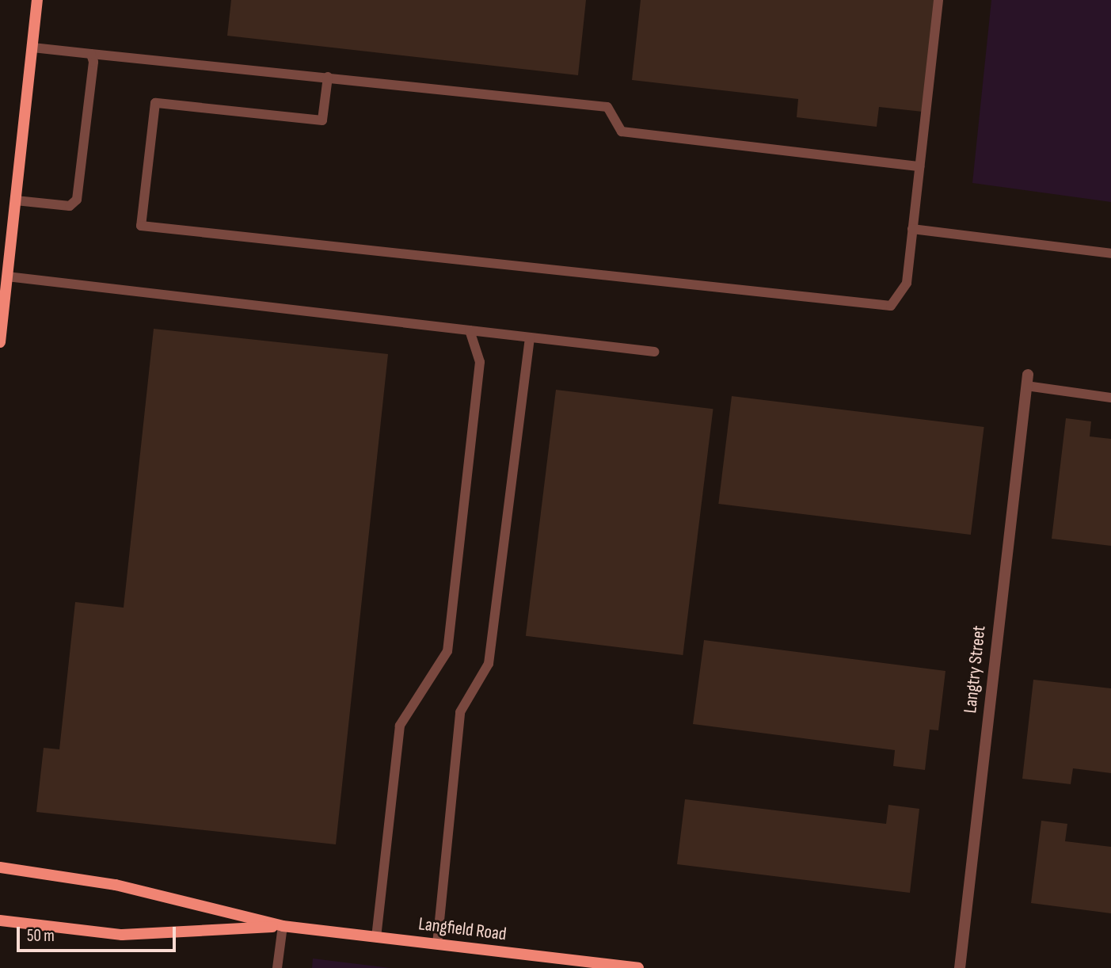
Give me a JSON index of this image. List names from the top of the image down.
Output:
{
  "streets": {
    "street": ["Langtry Street", "Langfield Road"]
  },
  "scale_bar": "50 m"
}
